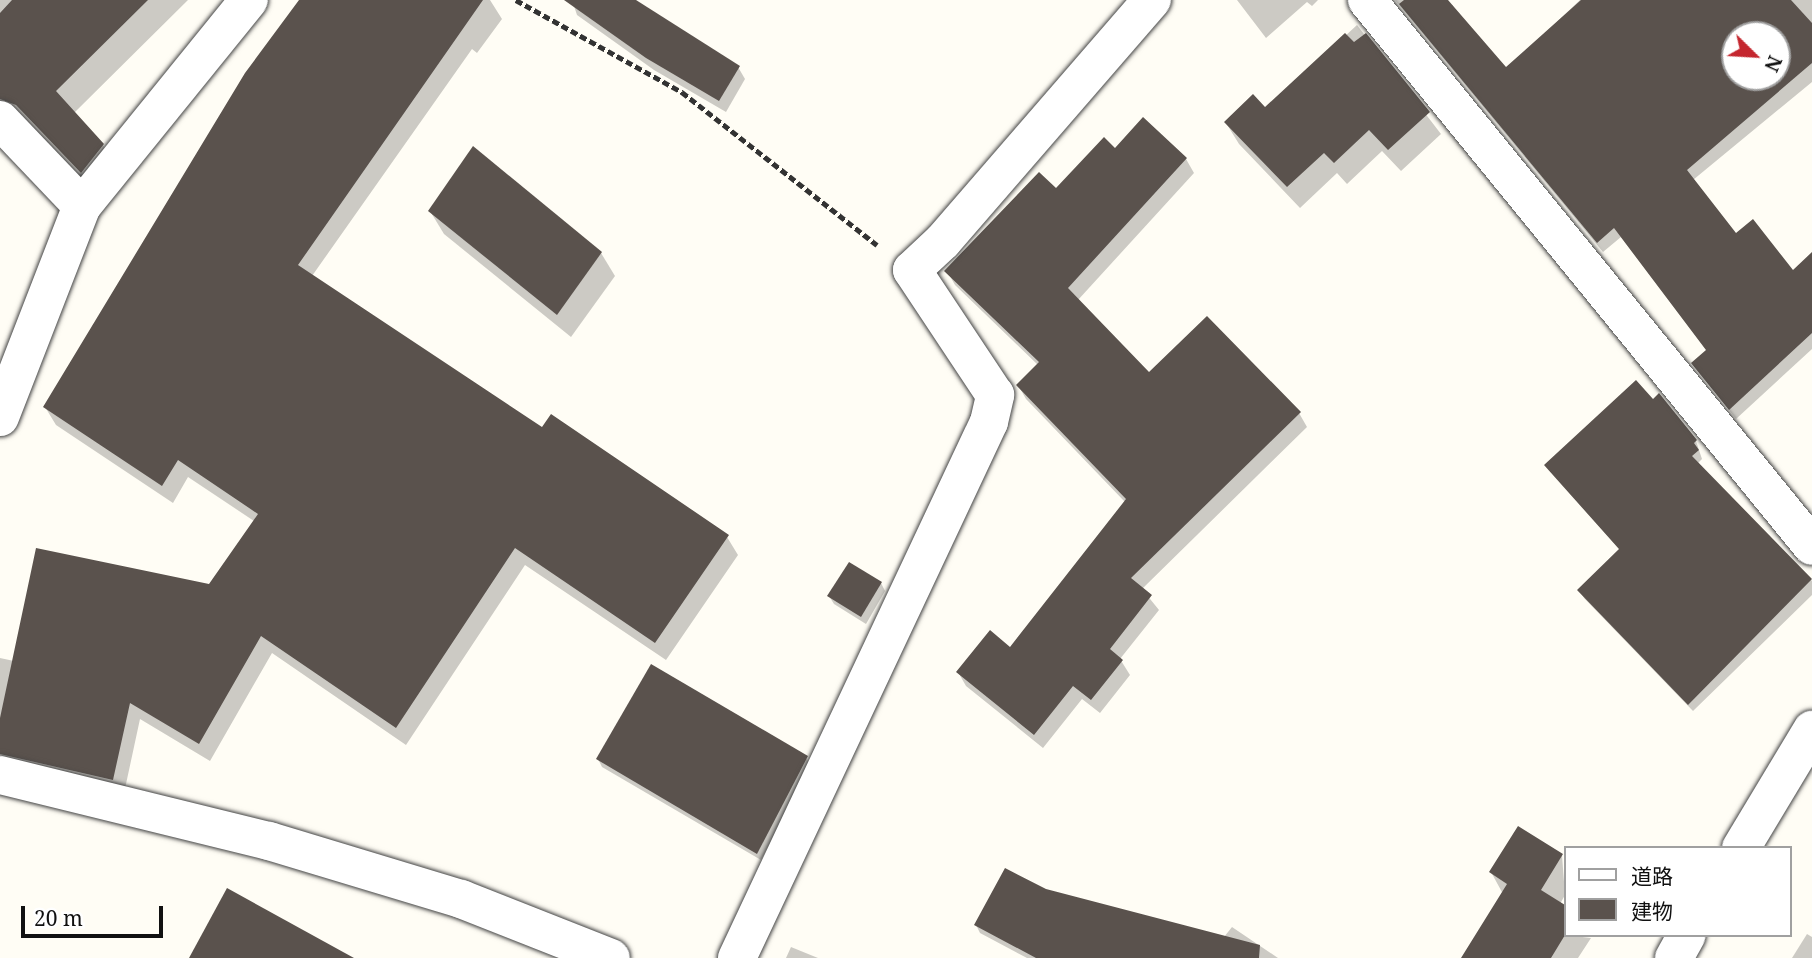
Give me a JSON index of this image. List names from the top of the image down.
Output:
{
  "legend": ["道路", "建物"],
  "scale_bar": "20 m",
  "north": "bottom right"
}
